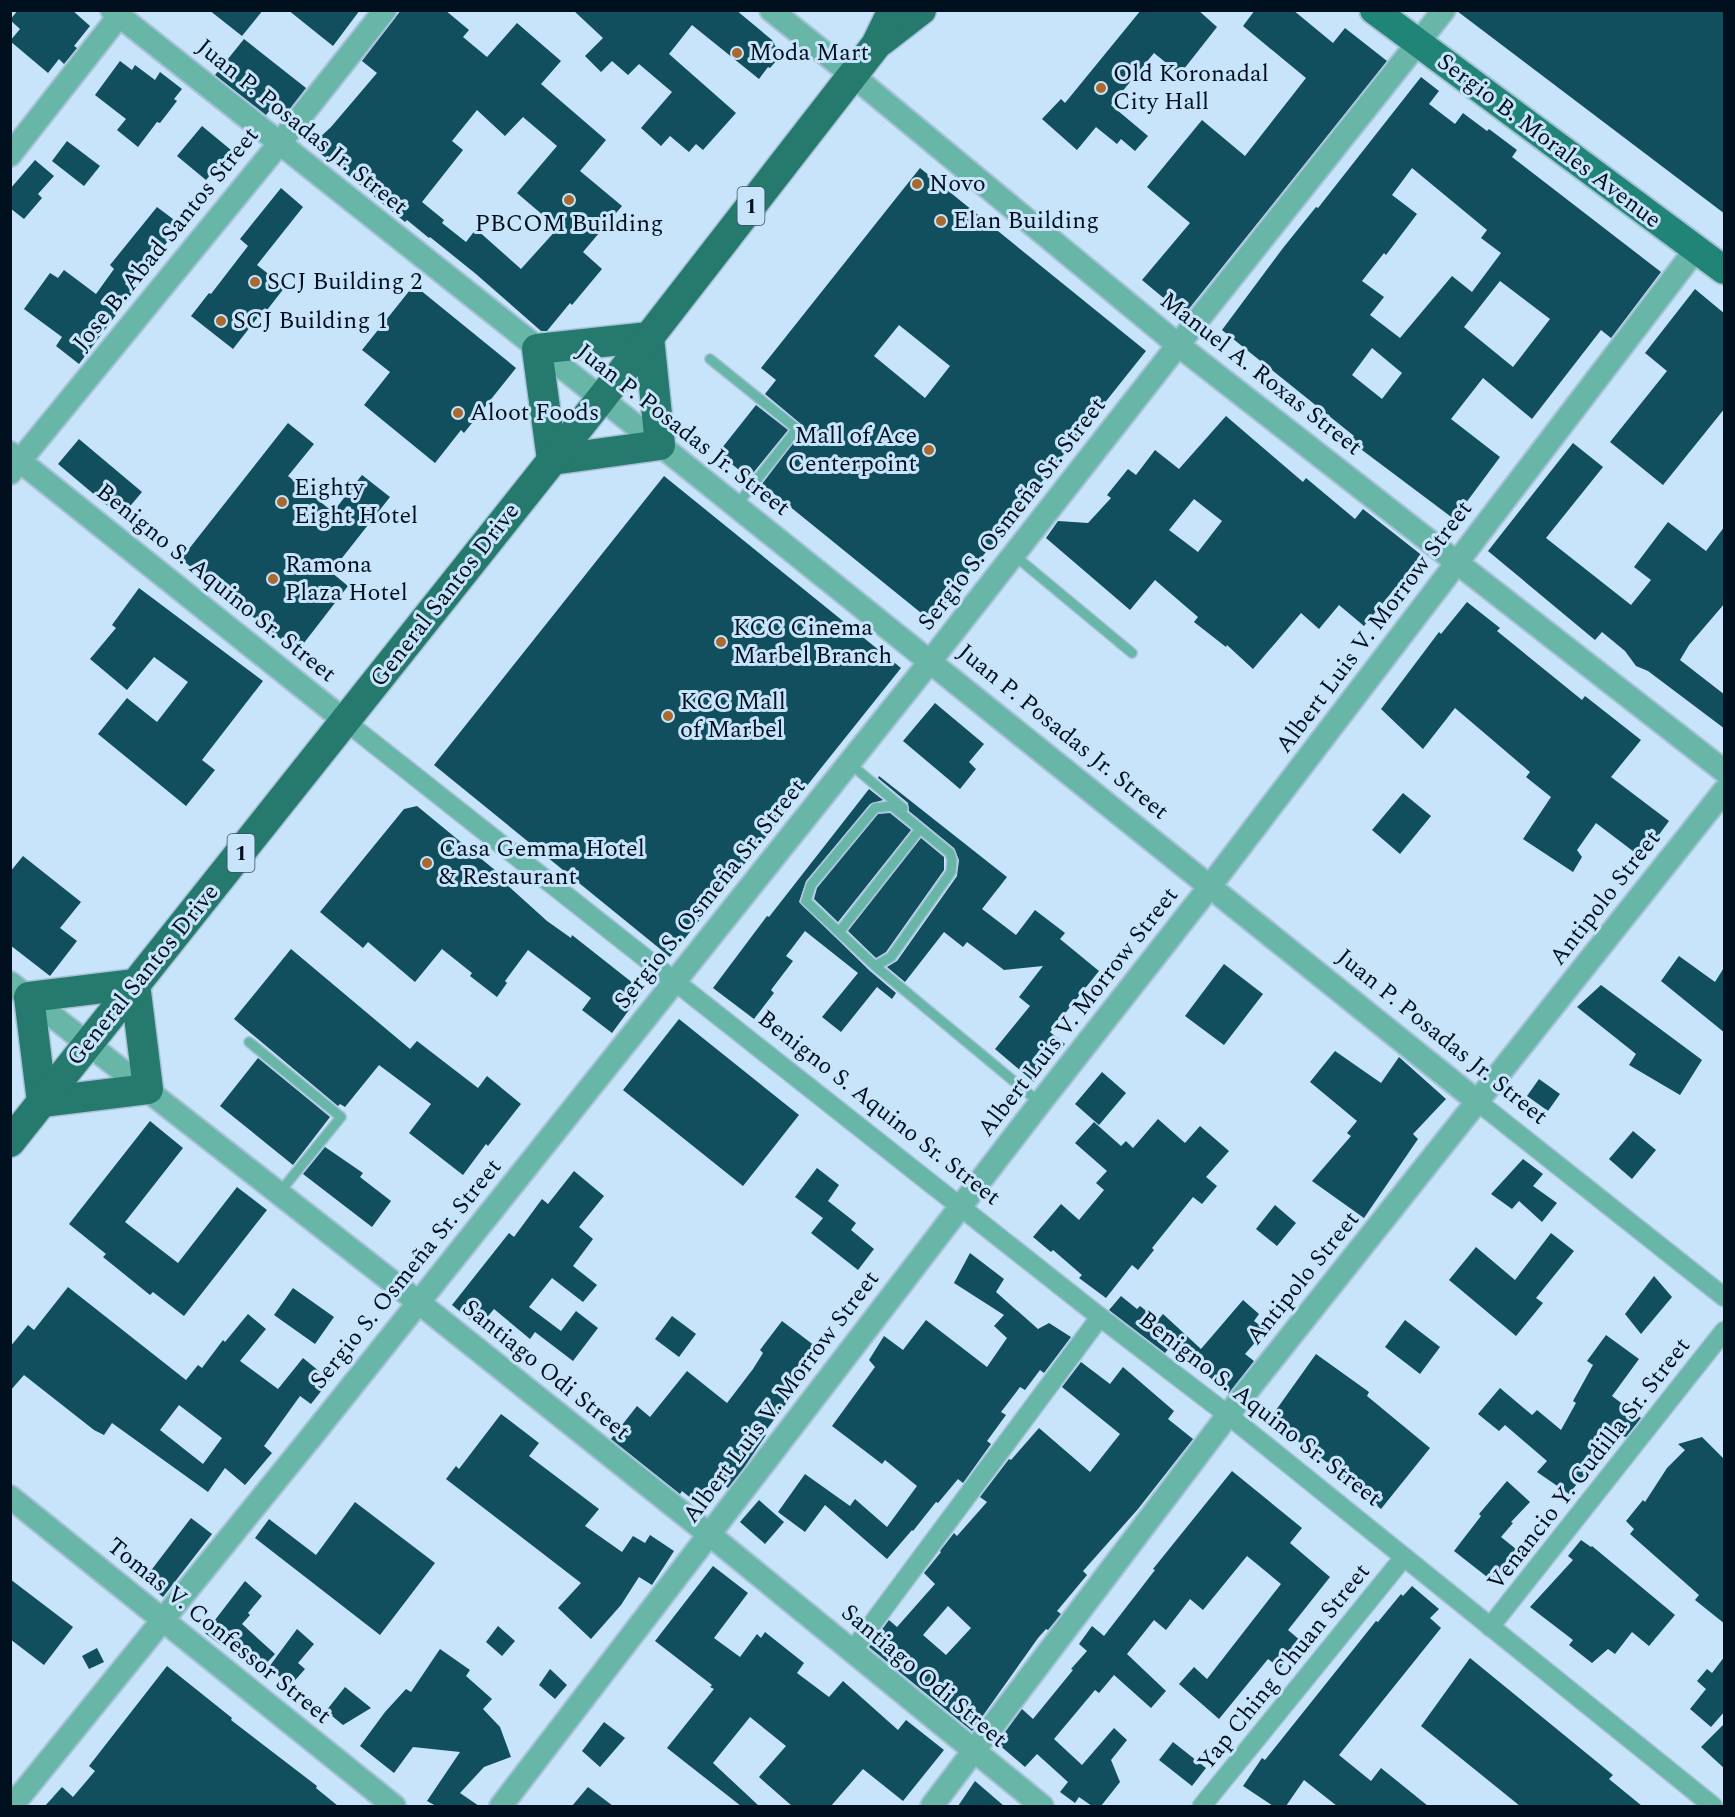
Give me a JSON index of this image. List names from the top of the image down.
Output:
{
  "streets": {
    "highway": ["1", "General Santos Drive"],
    "main road": ["Sergio B. Morales Avenue"],
    "street": [
      "Juan P. Posadas Jr. Street",
      "Jose B. Abad Santos Street",
      "Manuel A. Roxas Street",
      "Sergio S. Osmeña Sr. Street",
      "Benigno S. Aquino Sr. Street",
      "Albert Luis V. Morrow Street",
      "Antipolo Street",
      "Santiago Odi Street",
      "Venancio Y. Cudilla Sr. Street",
      "Tomas V. Confessor Street",
      "Yap Ching Chuan Street"
    ]
  },
  "crossings": [
    ["Juan P. Posadas Jr. Street", "Jose B. Abad Santos Street"],
    ["Juan P. Posadas Jr. Street", "Sergio S. Osmeña Sr. Street"],
    ["Juan P. Posadas Jr. Street", "General Santos Drive"],
    ["Juan P. Posadas Jr. Street", "Albert Luis V. Morrow Street"],
    ["Juan P. Posadas Jr. Street", "Antipolo Street"],
    ["Sergio B. Morales Avenue", "Sergio S. Osmeña Sr. Street"],
    ["Sergio B. Morales Avenue", "Albert Luis V. Morrow Street"],
    ["Jose B. Abad Santos Street", "Benigno S. Aquino Sr. Street"],
    ["Manuel A. Roxas Street", "Sergio S. Osmeña Sr. Street"],
    ["Manuel A. Roxas Street", "General Santos Drive"],
    ["Manuel A. Roxas Street", "Albert Luis V. Morrow Street"],
    ["Sergio S. Osmeña Sr. Street", "Benigno S. Aquino Sr. Street"],
    ["Sergio S. Osmeña Sr. Street", "Santiago Odi Street"],
    ["Sergio S. Osmeña Sr. Street", "Tomas V. Confessor Street"],
    ["Benigno S. Aquino Sr. Street", "General Santos Drive"],
    ["Benigno S. Aquino Sr. Street", "Albert Luis V. Morrow Street"],
    ["Benigno S. Aquino Sr. Street", "Antipolo Street"],
    ["Benigno S. Aquino Sr. Street", "Venancio Y. Cudilla Sr. Street"],
    ["Benigno S. Aquino Sr. Street", "Yap Ching Chuan Street"],
    ["General Santos Drive", "Santiago Odi Street"],
    ["Albert Luis V. Morrow Street", "Santiago Odi Street"],
    ["Antipolo Street", "Santiago Odi Street"]
  ],
  "places": [
    "Moda Mart",
    "Old Koronadal City Hall",
    "Novo",
    "PBCOM Building",
    "Elan Building",
    "SCJ Building 2",
    "SCJ Building 1",
    "Aloot Foods",
    "Mall of Ace Centerpoint",
    "Eighty Eight Hotel",
    "Ramona Plaza Hotel",
    "KCC Cinema Marbel Branch",
    "KCC Mall of Marbel",
    "Casa Gemma Hotel & Restaurant"
  ]
}
